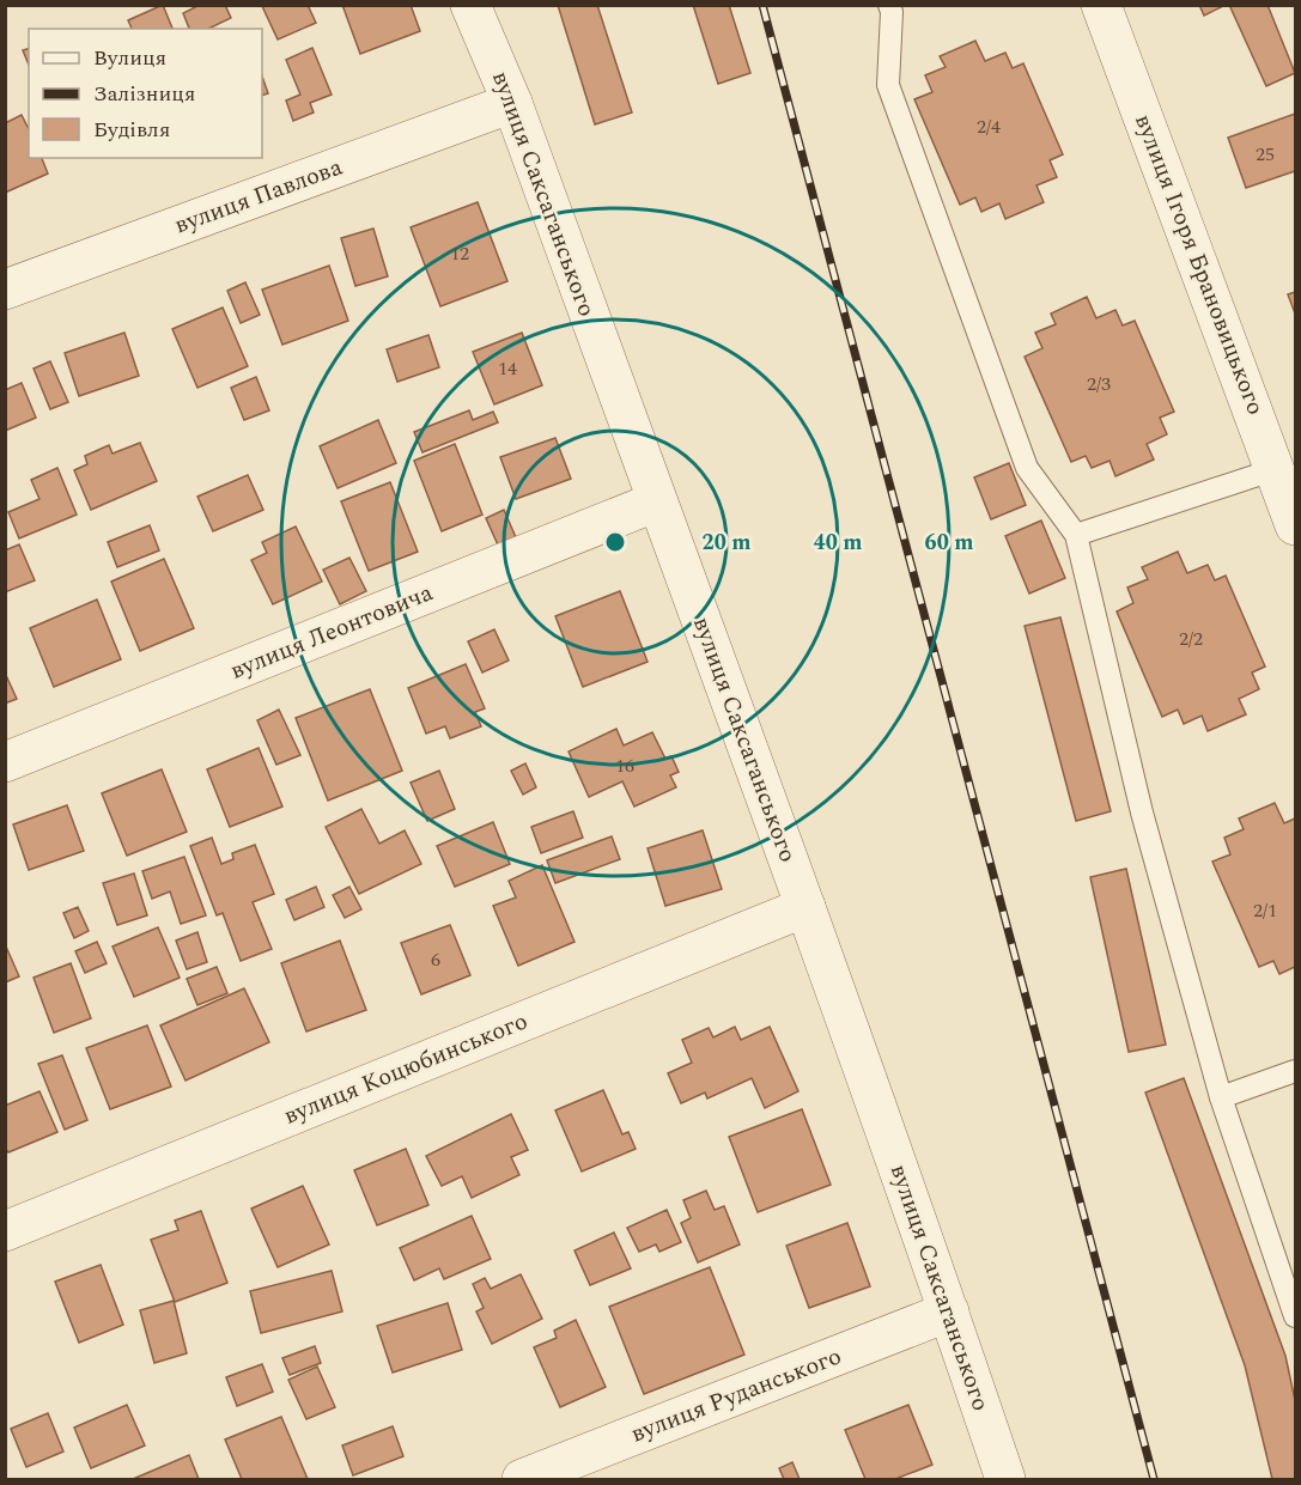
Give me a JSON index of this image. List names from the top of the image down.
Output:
{
  "streets": {
    "street": [
      "вулиця Саксаганського",
      "вулиця Павлова",
      "вулиця Ігоря Брановицького",
      "вулиця Леонтовича",
      "вулиця Коцюбинського",
      "вулиця Руданського"
    ]
  },
  "crossings": [
    ["вулиця Саксаганського", "вулиця Павлова"],
    ["вулиця Саксаганського", "вулиця Леонтовича"],
    ["вулиця Саксаганського", "вулиця Коцюбинського"],
    ["вулиця Саксаганського", "вулиця Руданського"]
  ],
  "house_numbers": [
    "2/4",
    "25",
    "12",
    "14",
    "2/3",
    "2/2",
    "16",
    "2/1",
    "6"
  ],
  "legend": ["Вулиця", "Залізниця", "Будівля"],
  "rings": ["20 m", "40 m", "60 m"]
}
